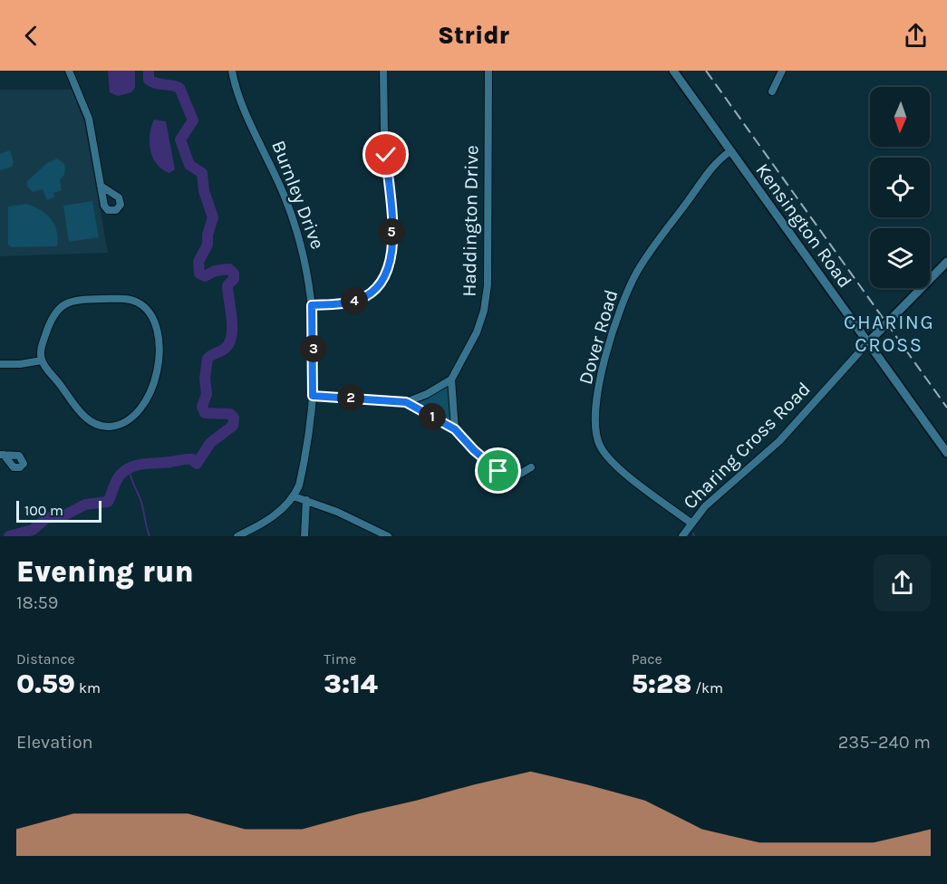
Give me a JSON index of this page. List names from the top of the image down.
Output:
{
  "streets": {
    "street": [
      "Burnley Drive",
      "Haddington Drive",
      "Kensington Road",
      "Dover Road",
      "Charing Cross Road"
    ]
  },
  "crossings": [
    ["Kensington Road", "Dover Road"],
    ["Kensington Road", "Charing Cross Road"],
    ["Dover Road", "Charing Cross Road"]
  ],
  "districts": ["CHARING CROSS"],
  "scale_bar": "100 m",
  "north": "bottom",
  "page": {
    "header": "Stridr",
    "pins": [
      "5",
      "4",
      "3",
      "2",
      "1"
    ],
    "scale": "100 m",
    "heading": ["Evening run", "18:59"],
    "stats": [
      ["Distance", "0.59 km"],
      ["Time", "3:14"],
      ["Pace", "5:28 /km"]
    ],
    "chart": ["Elevation", "235–240 m"]
  }
}
